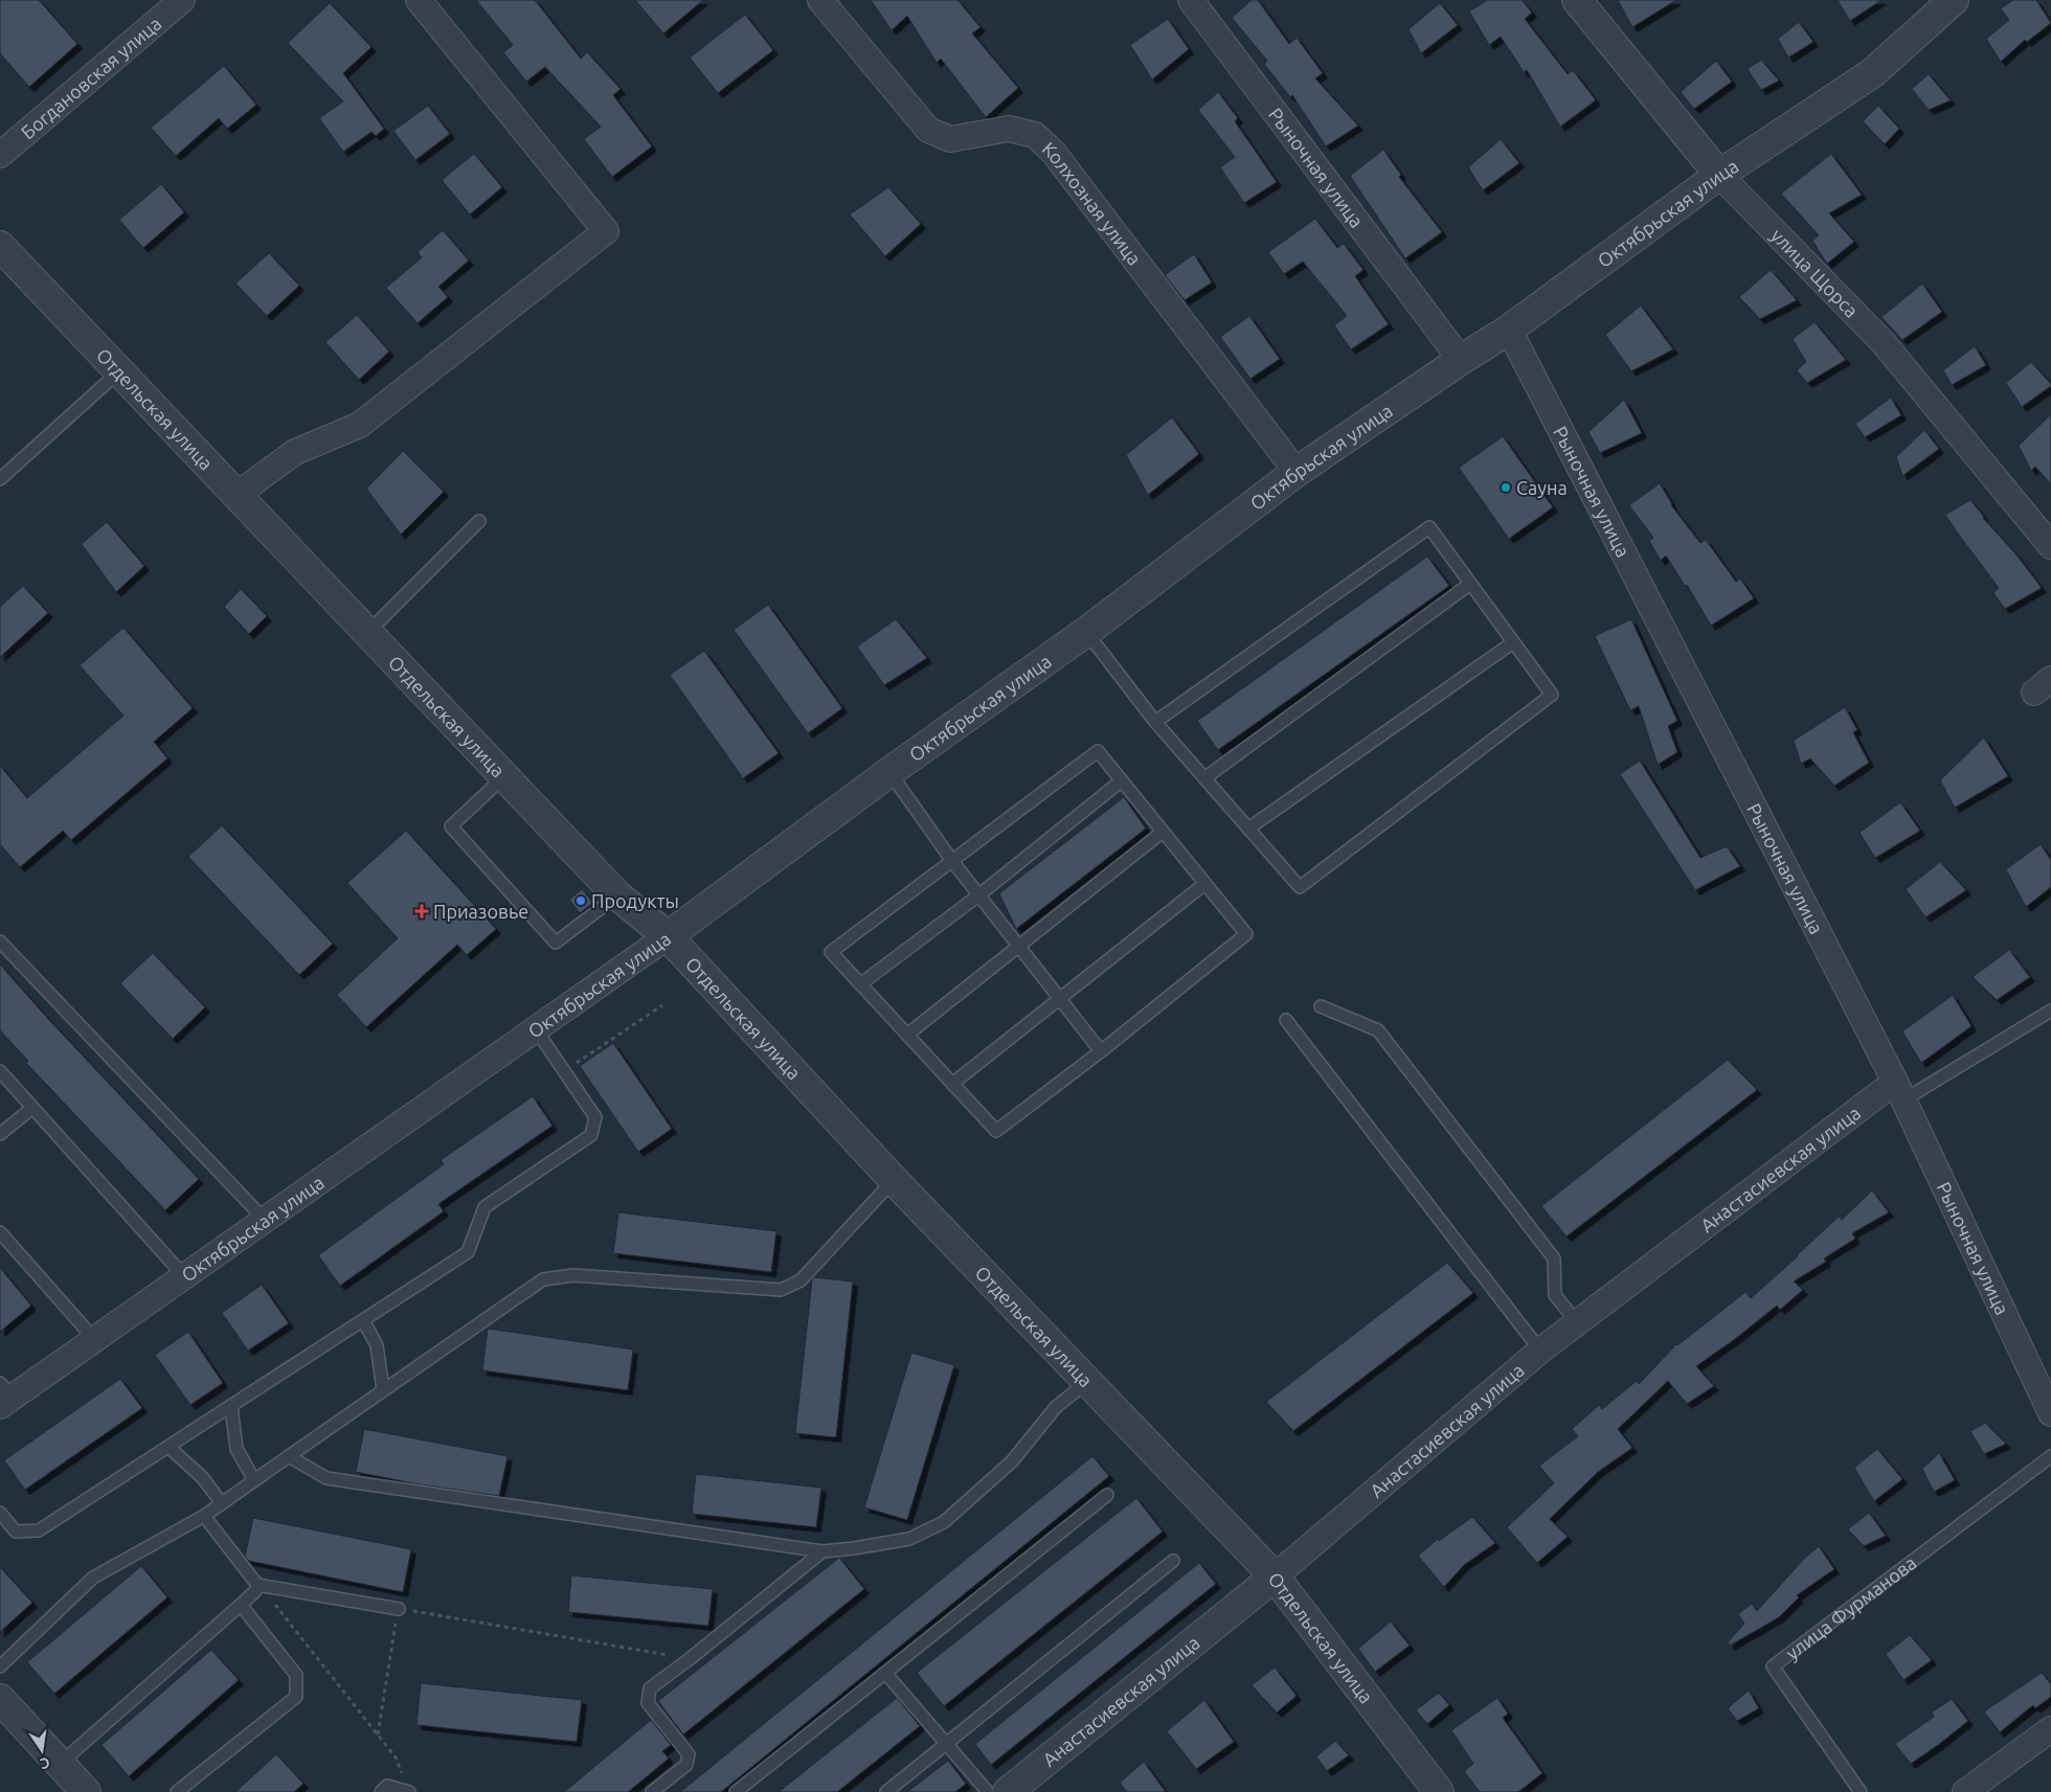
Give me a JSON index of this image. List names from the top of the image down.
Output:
{
  "streets": {
    "street": [
      "Богдановская улица",
      "Рыночная улица",
      "Колхозная улица",
      "Октябрьская улица",
      "улица Щорса",
      "Отдельская улица",
      "Анастасиевская улица"
    ],
    "lane": ["улица Фурманова"]
  },
  "crossings": [
    ["Рыночная улица", "Октябрьская улица"],
    ["Рыночная улица", "Анастасиевская улица"],
    ["Колхозная улица", "Октябрьская улица"],
    ["Октябрьская улица", "улица Щорса"],
    ["Октябрьская улица", "Отдельская улица"],
    ["Отдельская улица", "Анастасиевская улица"]
  ],
  "places": {
    "other": ["Сауна", "Продукты"],
    "health": ["Приазовье"]
  },
  "north": "bottom"
}
